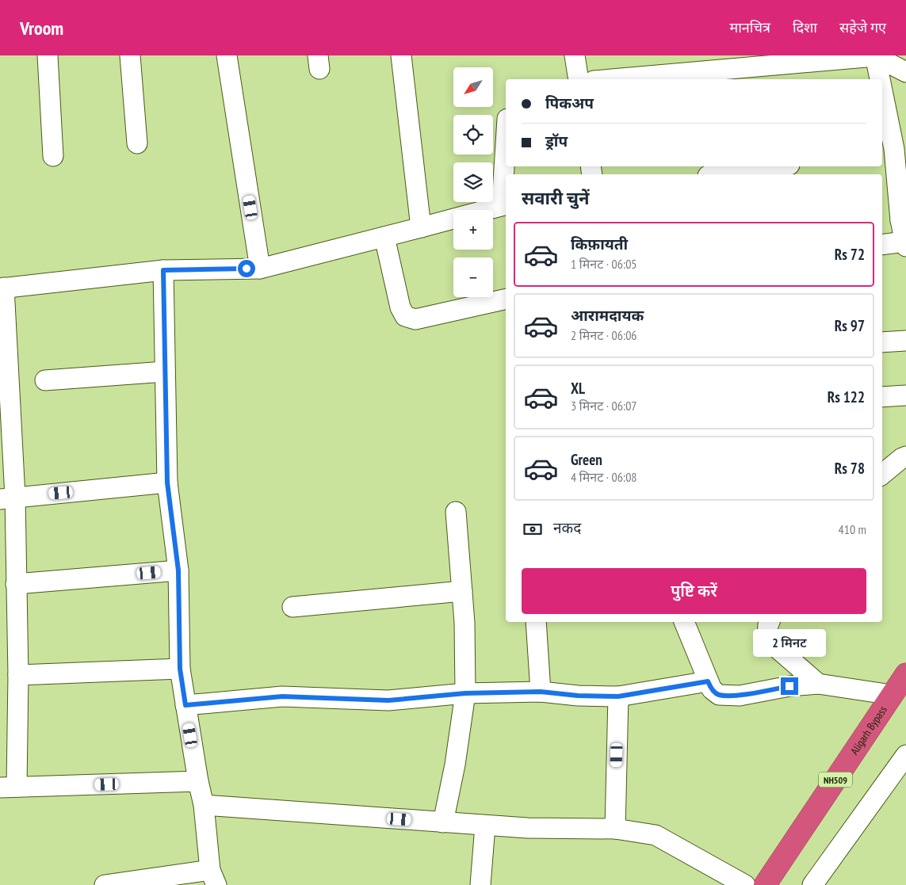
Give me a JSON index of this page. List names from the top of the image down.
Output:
{
  "streets": {
    "highway": ["Aligarh Bypass", "NH509"]
  },
  "north": "bottom left",
  "page": {
    "header": "Vroom",
    "nav": ["मानचित्र", "दिशा", "सहेजे गए"],
    "map_buttons": ["+", "−"],
    "banner": ["पिकअप", "ड्रॉप"],
    "heading": "सवारी चुनें",
    "list": [
      {
        "name": "किफ़ायती",
        "note": "1 मिनट · 06:05",
        "value": "Rs 72"
      },
      {
        "name": "आरामदायक",
        "note": "2 मिनट · 06:06",
        "value": "Rs 97"
      },
      {
        "name": "XL",
        "note": "3 मिनट · 06:07",
        "value": "Rs 122"
      },
      {
        "name": "Green",
        "note": "4 मिनट · 06:08",
        "value": "Rs 78"
      }
    ],
    "pay": ["नकद", "410 m"],
    "buttons": "पुष्टि करें",
    "bubble": "2 मिनट"
  }
}
